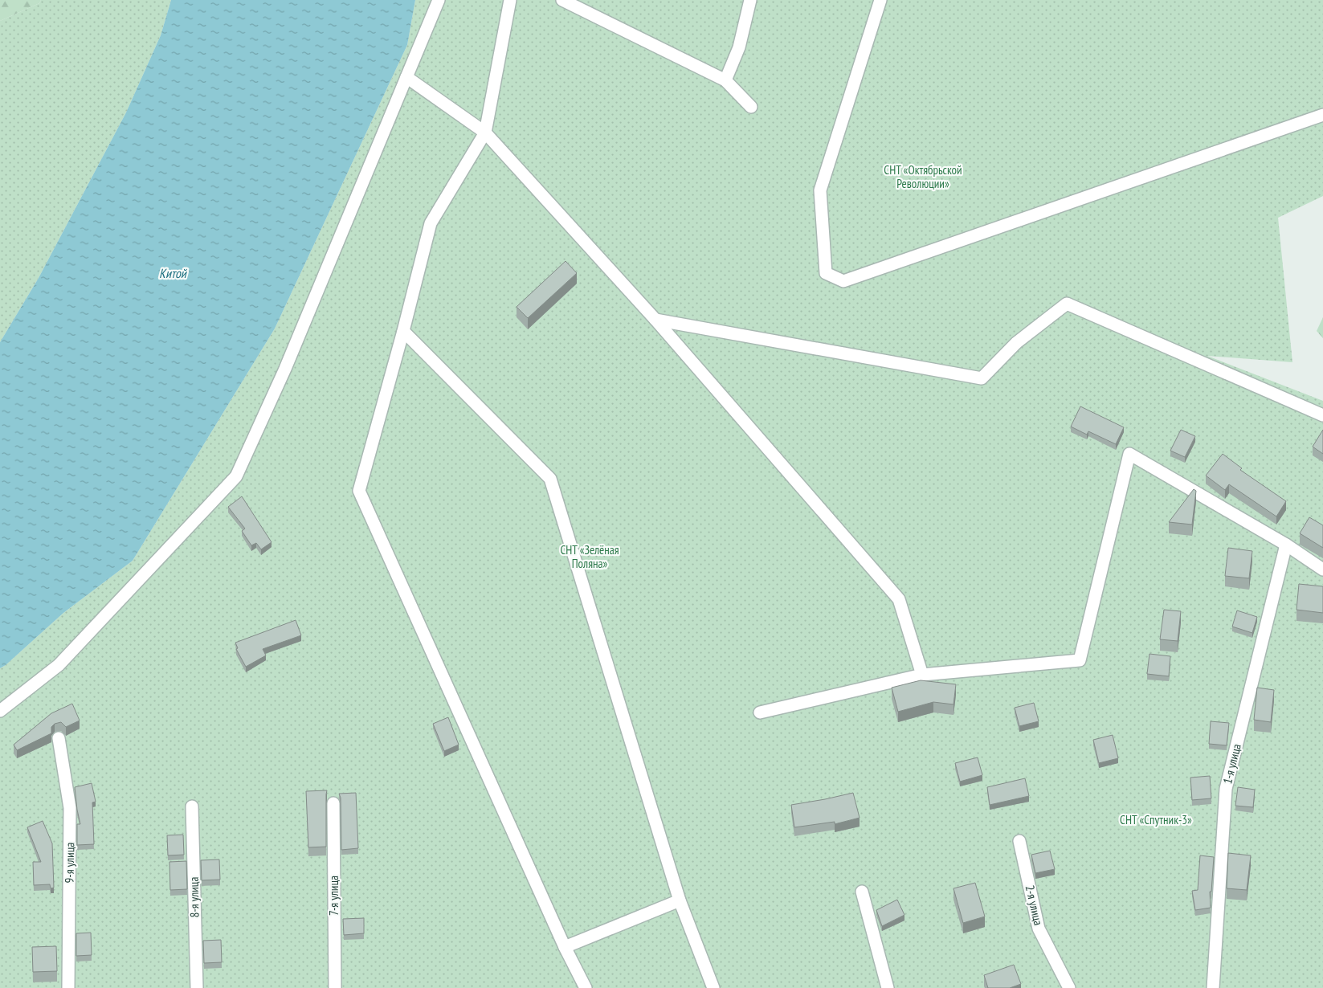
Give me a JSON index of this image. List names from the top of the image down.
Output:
{
  "streets": {
    "street": [
      "1-я улица",
      "9-я улица",
      "7-я улица",
      "8-я улица",
      "2-я улица"
    ]
  },
  "water": ["Китой"],
  "parks": ["СНТ «Октябрьской Революции»", "СНТ «Зелёная Поляна»", "СНТ «Спутник-3»"]
}
